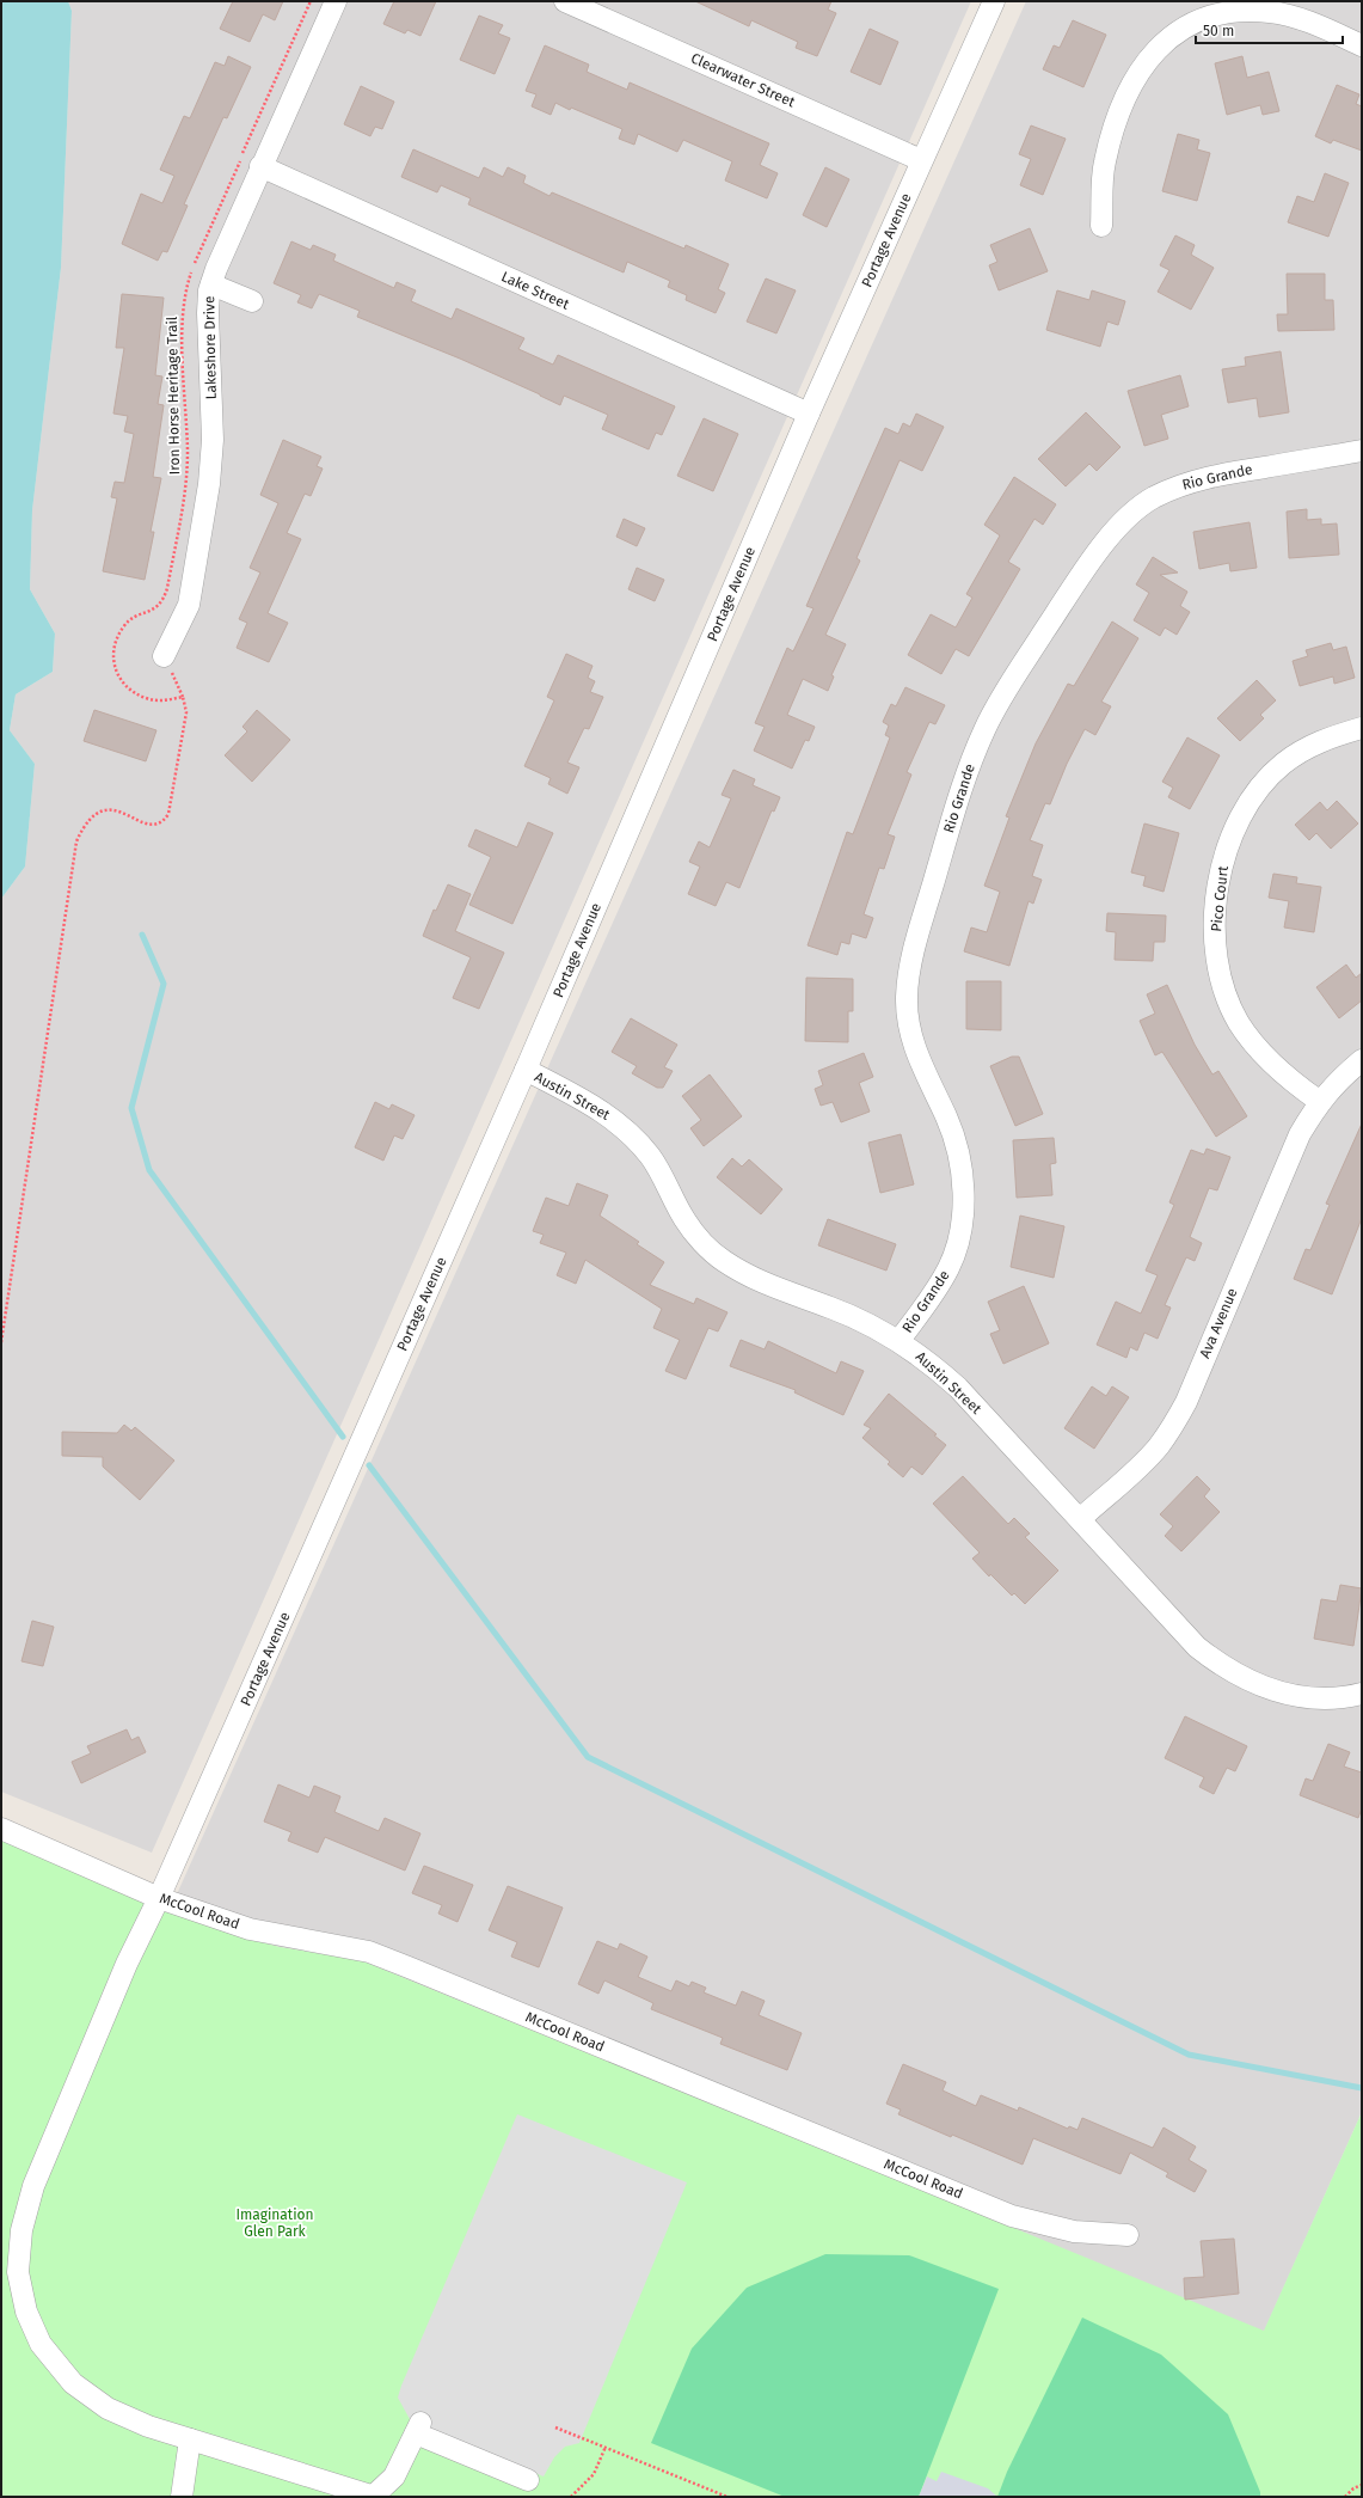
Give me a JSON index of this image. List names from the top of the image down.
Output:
{
  "streets": {
    "street": [
      "Clearwater Street",
      "Portage Avenue",
      "Lake Street",
      "Lakeshore Drive",
      "Rio Grande",
      "Pico Court",
      "Austin Street",
      "Ava Avenue",
      "McCool Road"
    ],
    "path": ["Iron Horse Heritage Trail"]
  },
  "crossings": [
    ["Clearwater Street", "Portage Avenue"],
    ["Portage Avenue", "Lake Street"],
    ["Portage Avenue", "Austin Street"],
    ["Portage Avenue", "McCool Road"],
    ["Lake Street", "Lakeshore Drive"],
    ["Rio Grande", "Austin Street"],
    ["Pico Court", "Ava Avenue"],
    ["Austin Street", "Ava Avenue"]
  ],
  "parks": ["Imagination Glen Park"],
  "scale_bar": "50 m"
}
